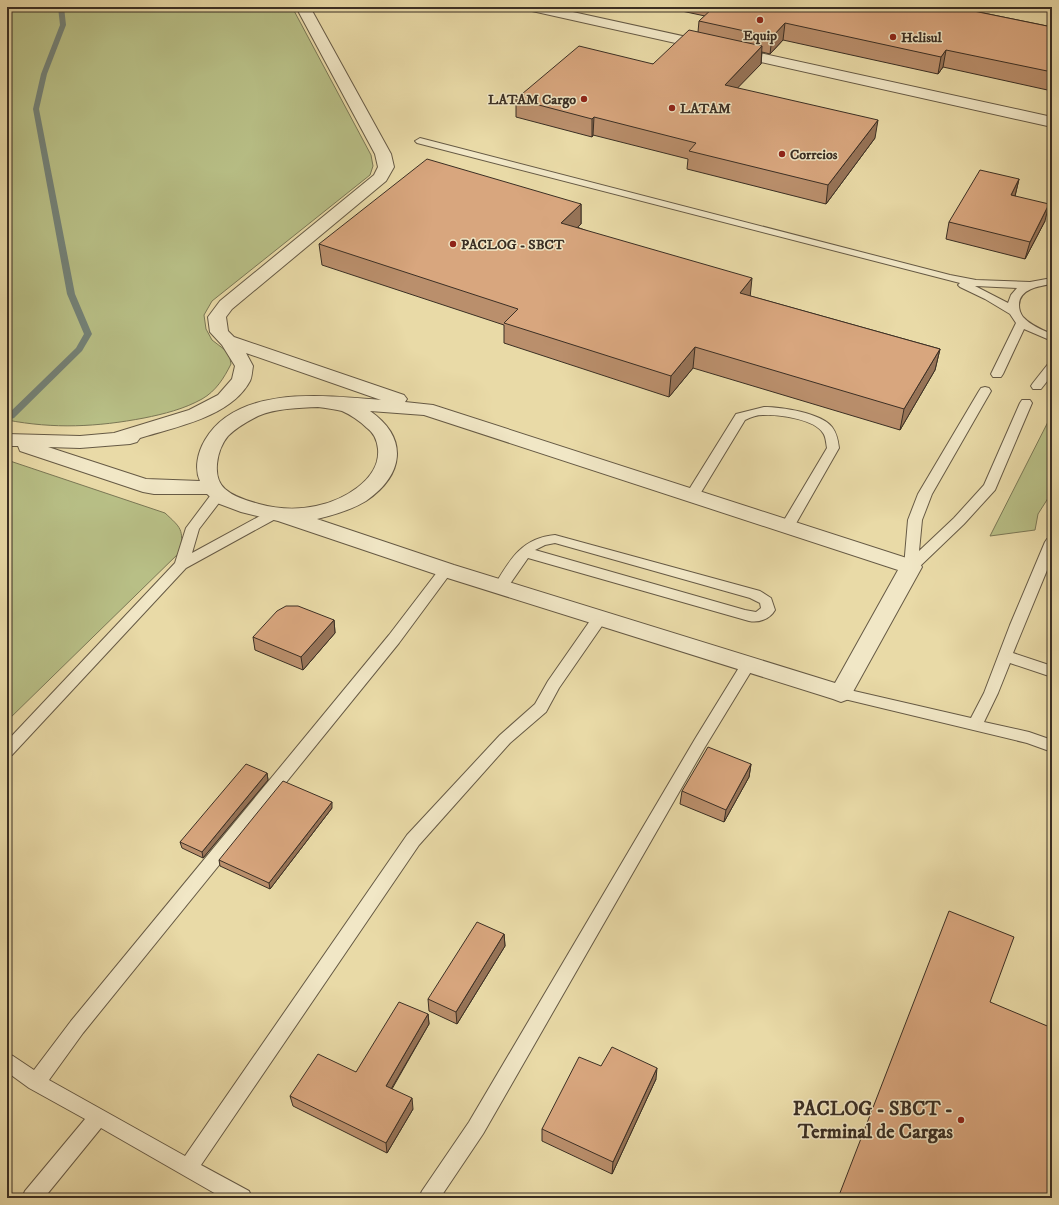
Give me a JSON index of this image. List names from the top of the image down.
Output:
{
  "places": [
    "Equip",
    "Helisul",
    "LATAM Cargo",
    "LATAM",
    "Correios",
    "PACLOG - SBCT",
    "PACLOG - SBCT - Terminal de Cargas"
  ]
}
